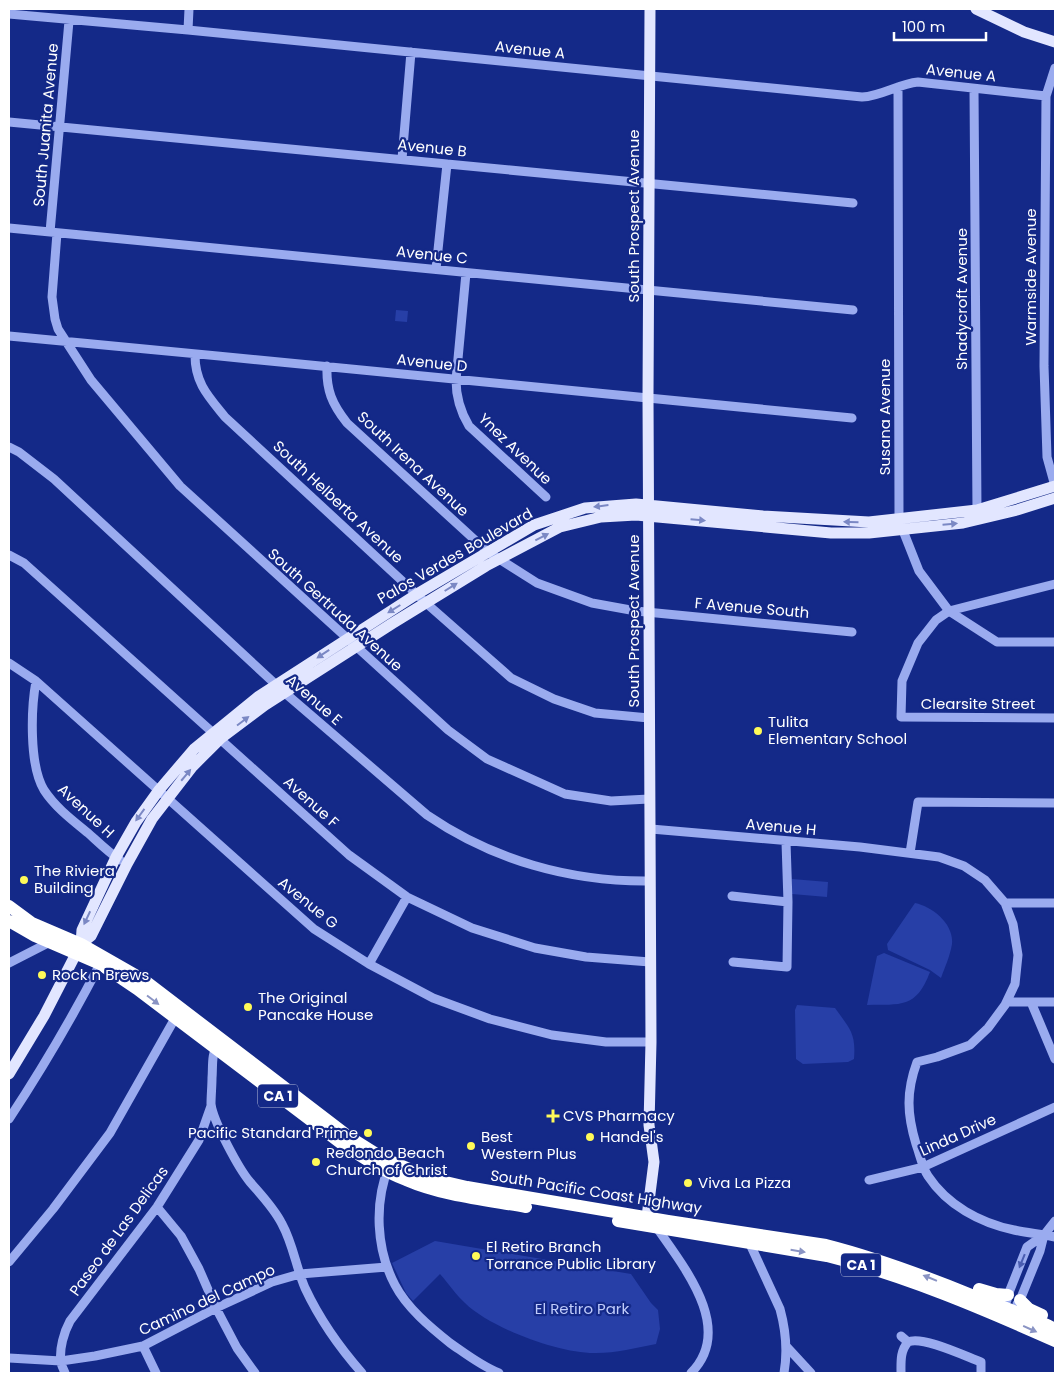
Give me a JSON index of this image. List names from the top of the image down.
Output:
{
  "streets": {
    "highway": ["CA 1", "South Pacific Coast Highway"],
    "main road": ["South Prospect Avenue", "Palos Verdes Boulevard"],
    "street": [
      "Avenue A",
      "South Juanita Avenue",
      "Avenue B",
      "Avenue C",
      "Warmside Avenue",
      "Shadycroft Avenue",
      "Avenue D",
      "Susana Avenue",
      "Ynez Avenue",
      "South Irena Avenue",
      "South Helberta Avenue",
      "F Avenue South",
      "South Gertruda Avenue",
      "Avenue E",
      "Clearsite Street",
      "Avenue F",
      "Avenue H",
      "Avenue G",
      "Linda Drive",
      "Paseo de Las Delicas",
      "Camino del Campo"
    ]
  },
  "crossings": [
    ["Avenue A", "South Juanita Avenue"],
    ["Avenue A", "South Prospect Avenue"],
    ["Avenue A", "Warmside Avenue"],
    ["Avenue A", "Shadycroft Avenue"],
    ["Avenue A", "Susana Avenue"],
    ["South Juanita Avenue", "Avenue B"],
    ["South Juanita Avenue", "Avenue C"],
    ["South Juanita Avenue", "Avenue D"],
    ["South Juanita Avenue", "South Gertruda Avenue"],
    ["Avenue B", "South Prospect Avenue"],
    ["South Prospect Avenue", "Avenue C"],
    ["South Prospect Avenue", "Avenue D"],
    ["South Prospect Avenue", "South Irena Avenue"],
    ["South Prospect Avenue", "South Helberta Avenue"],
    ["South Prospect Avenue", "Palos Verdes Boulevard"],
    ["South Prospect Avenue", "F Avenue South"],
    ["South Prospect Avenue", "South Gertruda Avenue"],
    ["South Prospect Avenue", "Avenue E"],
    ["South Prospect Avenue", "Avenue F"],
    ["South Prospect Avenue", "Avenue H"],
    ["South Prospect Avenue", "Avenue G"],
    ["South Prospect Avenue", "South Pacific Coast Highway"],
    ["Avenue C", "Ynez Avenue"],
    ["Warmside Avenue", "Palos Verdes Boulevard"],
    ["Shadycroft Avenue", "Palos Verdes Boulevard"],
    ["Avenue D", "Ynez Avenue"],
    ["Avenue D", "South Irena Avenue"],
    ["Avenue D", "South Helberta Avenue"],
    ["Avenue D", "South Gertruda Avenue"],
    ["Susana Avenue", "Palos Verdes Boulevard"],
    ["Susana Avenue", "Clearsite Street"],
    ["South Irena Avenue", "Palos Verdes Boulevard"],
    ["South Irena Avenue", "F Avenue South"],
    ["South Helberta Avenue", "Palos Verdes Boulevard"],
    ["Palos Verdes Boulevard", "South Gertruda Avenue"],
    ["Palos Verdes Boulevard", "Avenue E"],
    ["Palos Verdes Boulevard", "Avenue F"],
    ["Palos Verdes Boulevard", "Avenue H"],
    ["Palos Verdes Boulevard", "Avenue G"],
    ["Palos Verdes Boulevard", "South Pacific Coast Highway"],
    ["Avenue H", "Avenue G"],
    ["CA 1", "South Pacific Coast Highway"],
    ["Paseo de Las Delicas", "Camino del Campo"]
  ],
  "parks": ["El Retiro Park"],
  "places": {
    "other": [
      "Tulita Elementary School",
      "The Riviera Building",
      "Rock n Brews",
      "The Original Pancake House",
      "Pacific Standard Prime",
      "Handel's",
      "Best Western Plus",
      "Redondo Beach Church of Christ",
      "Viva La Pizza",
      "El Retiro Branch Torrance Public Library"
    ],
    "health": ["CVS Pharmacy"]
  },
  "scale_bar": "100 m"
}
